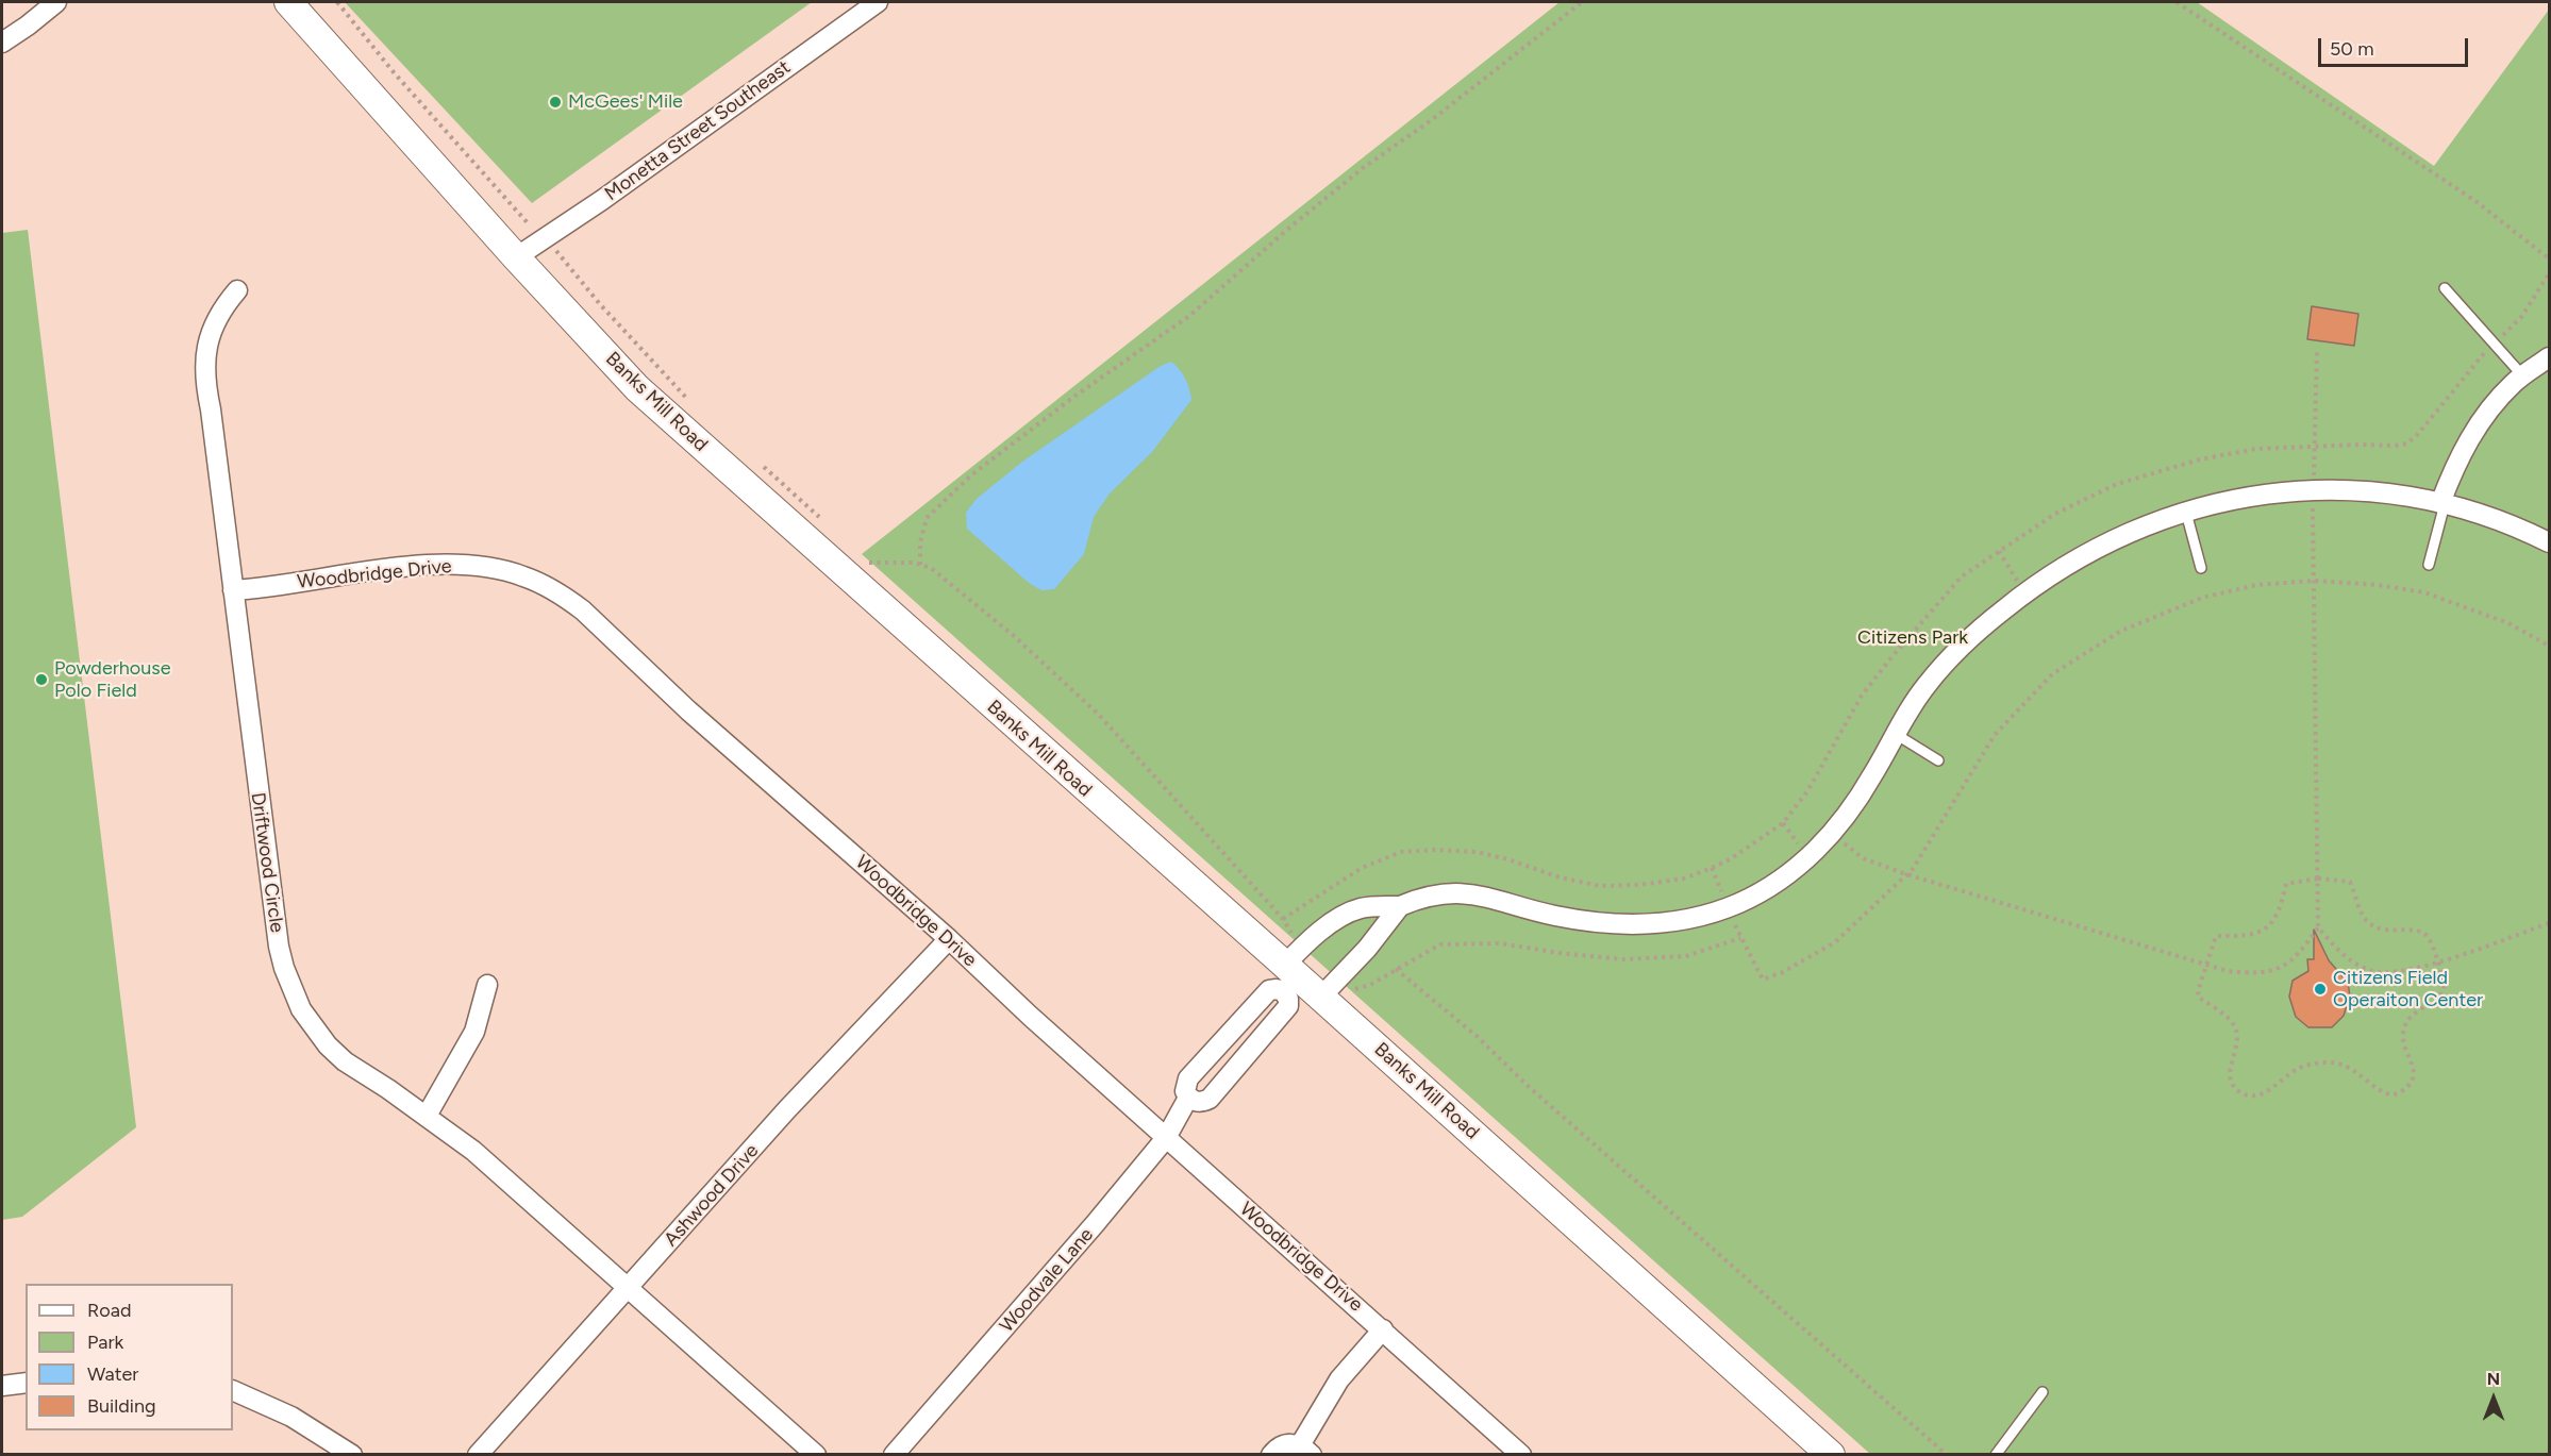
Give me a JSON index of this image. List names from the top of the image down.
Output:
{
  "streets": {
    "street": [
      "Monetta Street Southeast",
      "Banks Mill Road",
      "Woodbridge Drive",
      "Driftwood Circle",
      "Ashwood Drive",
      "Woodvale Lane"
    ]
  },
  "crossings": [
    ["Monetta Street Southeast", "Banks Mill Road"],
    ["Banks Mill Road", "Woodvale Lane"],
    ["Woodbridge Drive", "Driftwood Circle"],
    ["Woodbridge Drive", "Ashwood Drive"],
    ["Woodbridge Drive", "Woodvale Lane"],
    ["Driftwood Circle", "Ashwood Drive"]
  ],
  "parks": ["Citizens Park"],
  "places": ["McGees' Mile", "Powderhouse Polo Field", "Citizens Field Operaiton Center"],
  "legend": [
    "Road",
    "Park",
    "Water",
    "Building"
  ],
  "scale_bar": "50 m",
  "north": "top"
}
